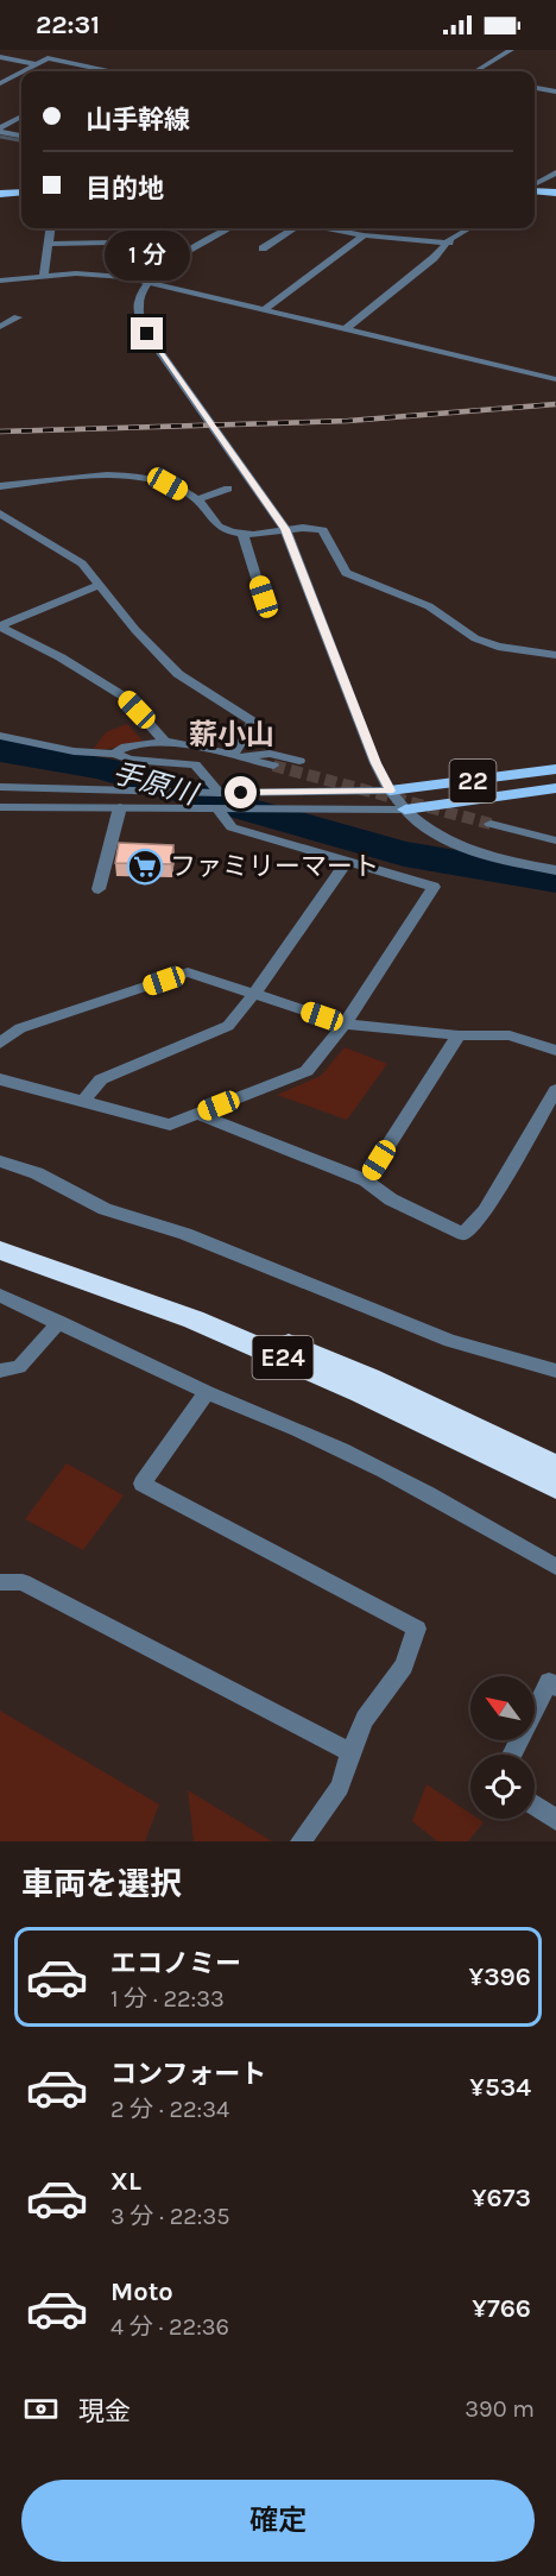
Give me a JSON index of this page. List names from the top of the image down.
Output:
{
  "streets": {
    "highway": ["E24"],
    "main road": ["22"]
  },
  "districts": ["薪小山"],
  "water": ["手原川"],
  "places": {
    "supermarket": ["ファミリーマート"]
  },
  "north": "top left",
  "page": {
    "status": "22:31",
    "banner": ["山手幹線", "目的地"],
    "bubble": "1 分",
    "heading": "車両を選択",
    "list": [
      {
        "name": "エコノミー",
        "note": "1 分 · 22:33",
        "value": "¥396"
      },
      {
        "name": "コンフォート",
        "note": "2 分 · 22:34",
        "value": "¥534"
      },
      {
        "name": "XL",
        "note": "3 分 · 22:35",
        "value": "¥673"
      },
      {
        "name": "Moto",
        "note": "4 分 · 22:36",
        "value": "¥766"
      }
    ],
    "pay": ["現金", "390 m"],
    "buttons": "確定"
  }
}
